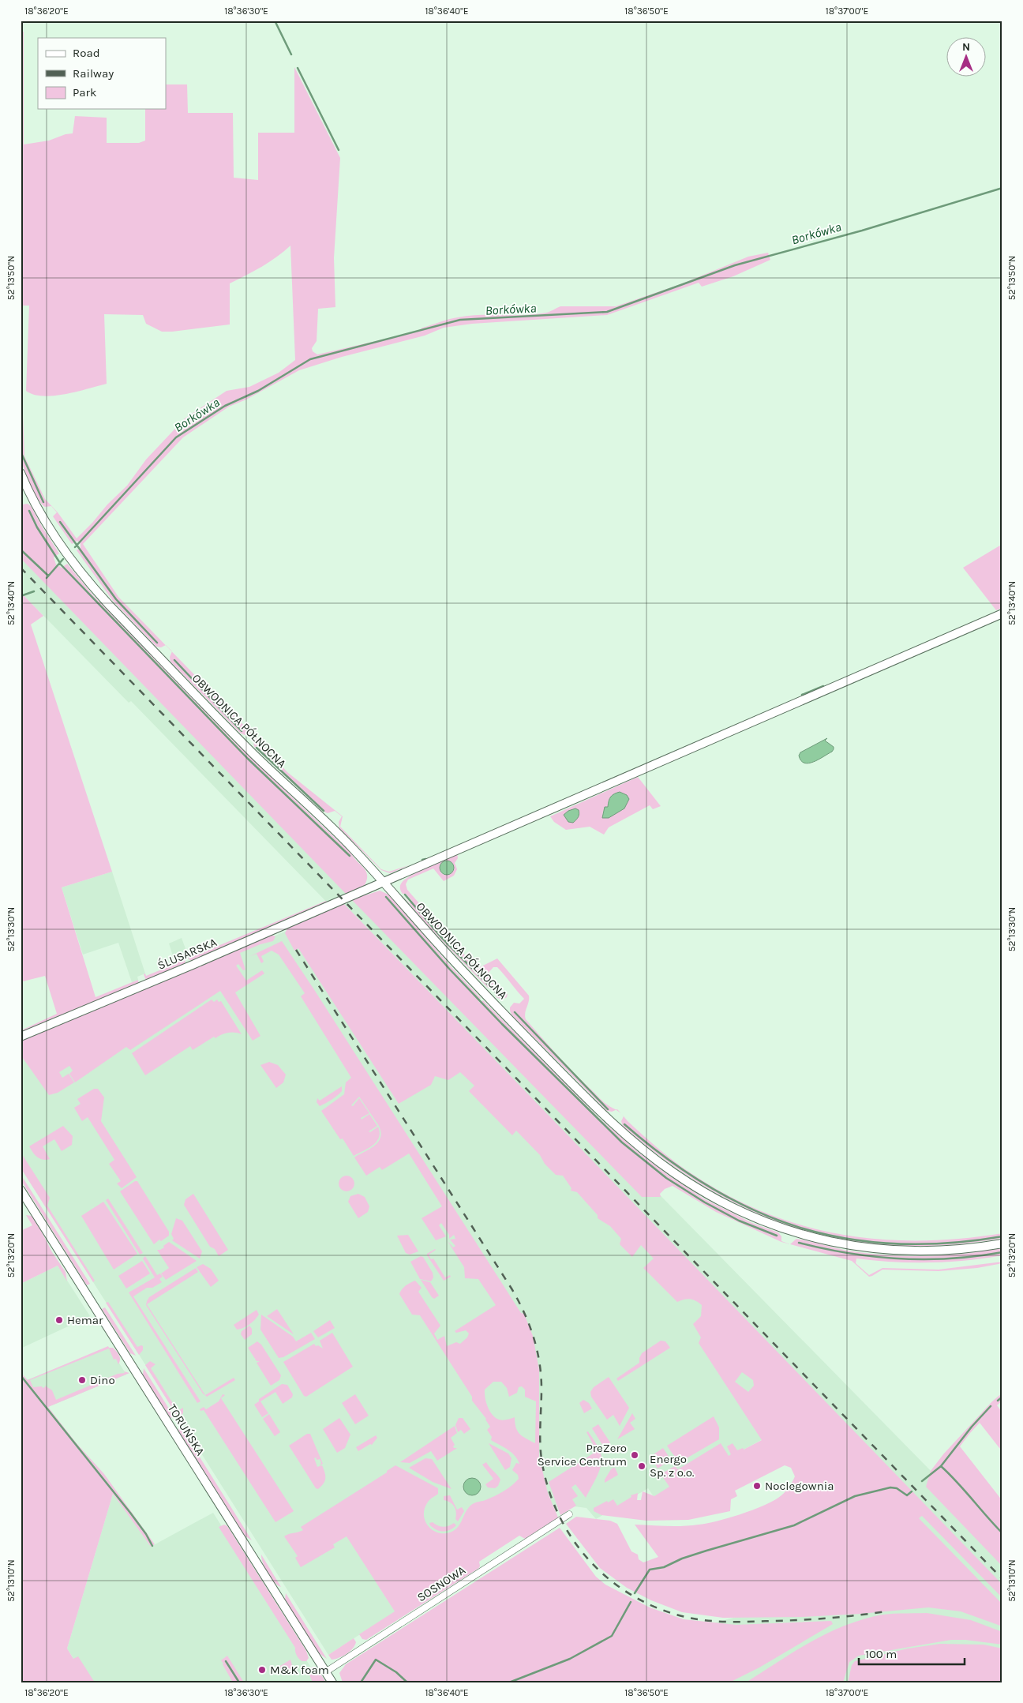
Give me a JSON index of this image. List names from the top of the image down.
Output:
{
  "streets": {
    "street": [
      "OBWODNICA PÓŁNOCNA",
      "ŚLUSARSKA",
      "TORUŃSKA",
      "SOSNOWA"
    ]
  },
  "crossings": [
    ["OBWODNICA PÓŁNOCNA", "ŚLUSARSKA"],
    ["TORUŃSKA", "SOSNOWA"]
  ],
  "water": ["Borkówka"],
  "places": [
    "Hemar",
    "Dino",
    "PreZero Service Centrum",
    "Energo Sp. z o.o.",
    "Noclegownia",
    "M&K foam"
  ],
  "legend": ["Road", "Railway", "Park"],
  "scale_bar": "100 m",
  "north": "top",
  "coordinates": [
    "18°36'20\"E",
    "18°36'30\"E",
    "18°36'40\"E",
    "18°36'50\"E",
    "18°37'00\"E",
    "52°13'50\"N",
    "52°13'40\"N",
    "52°13'30\"N",
    "52°13'20\"N",
    "52°13'10\"N"
  ]
}
